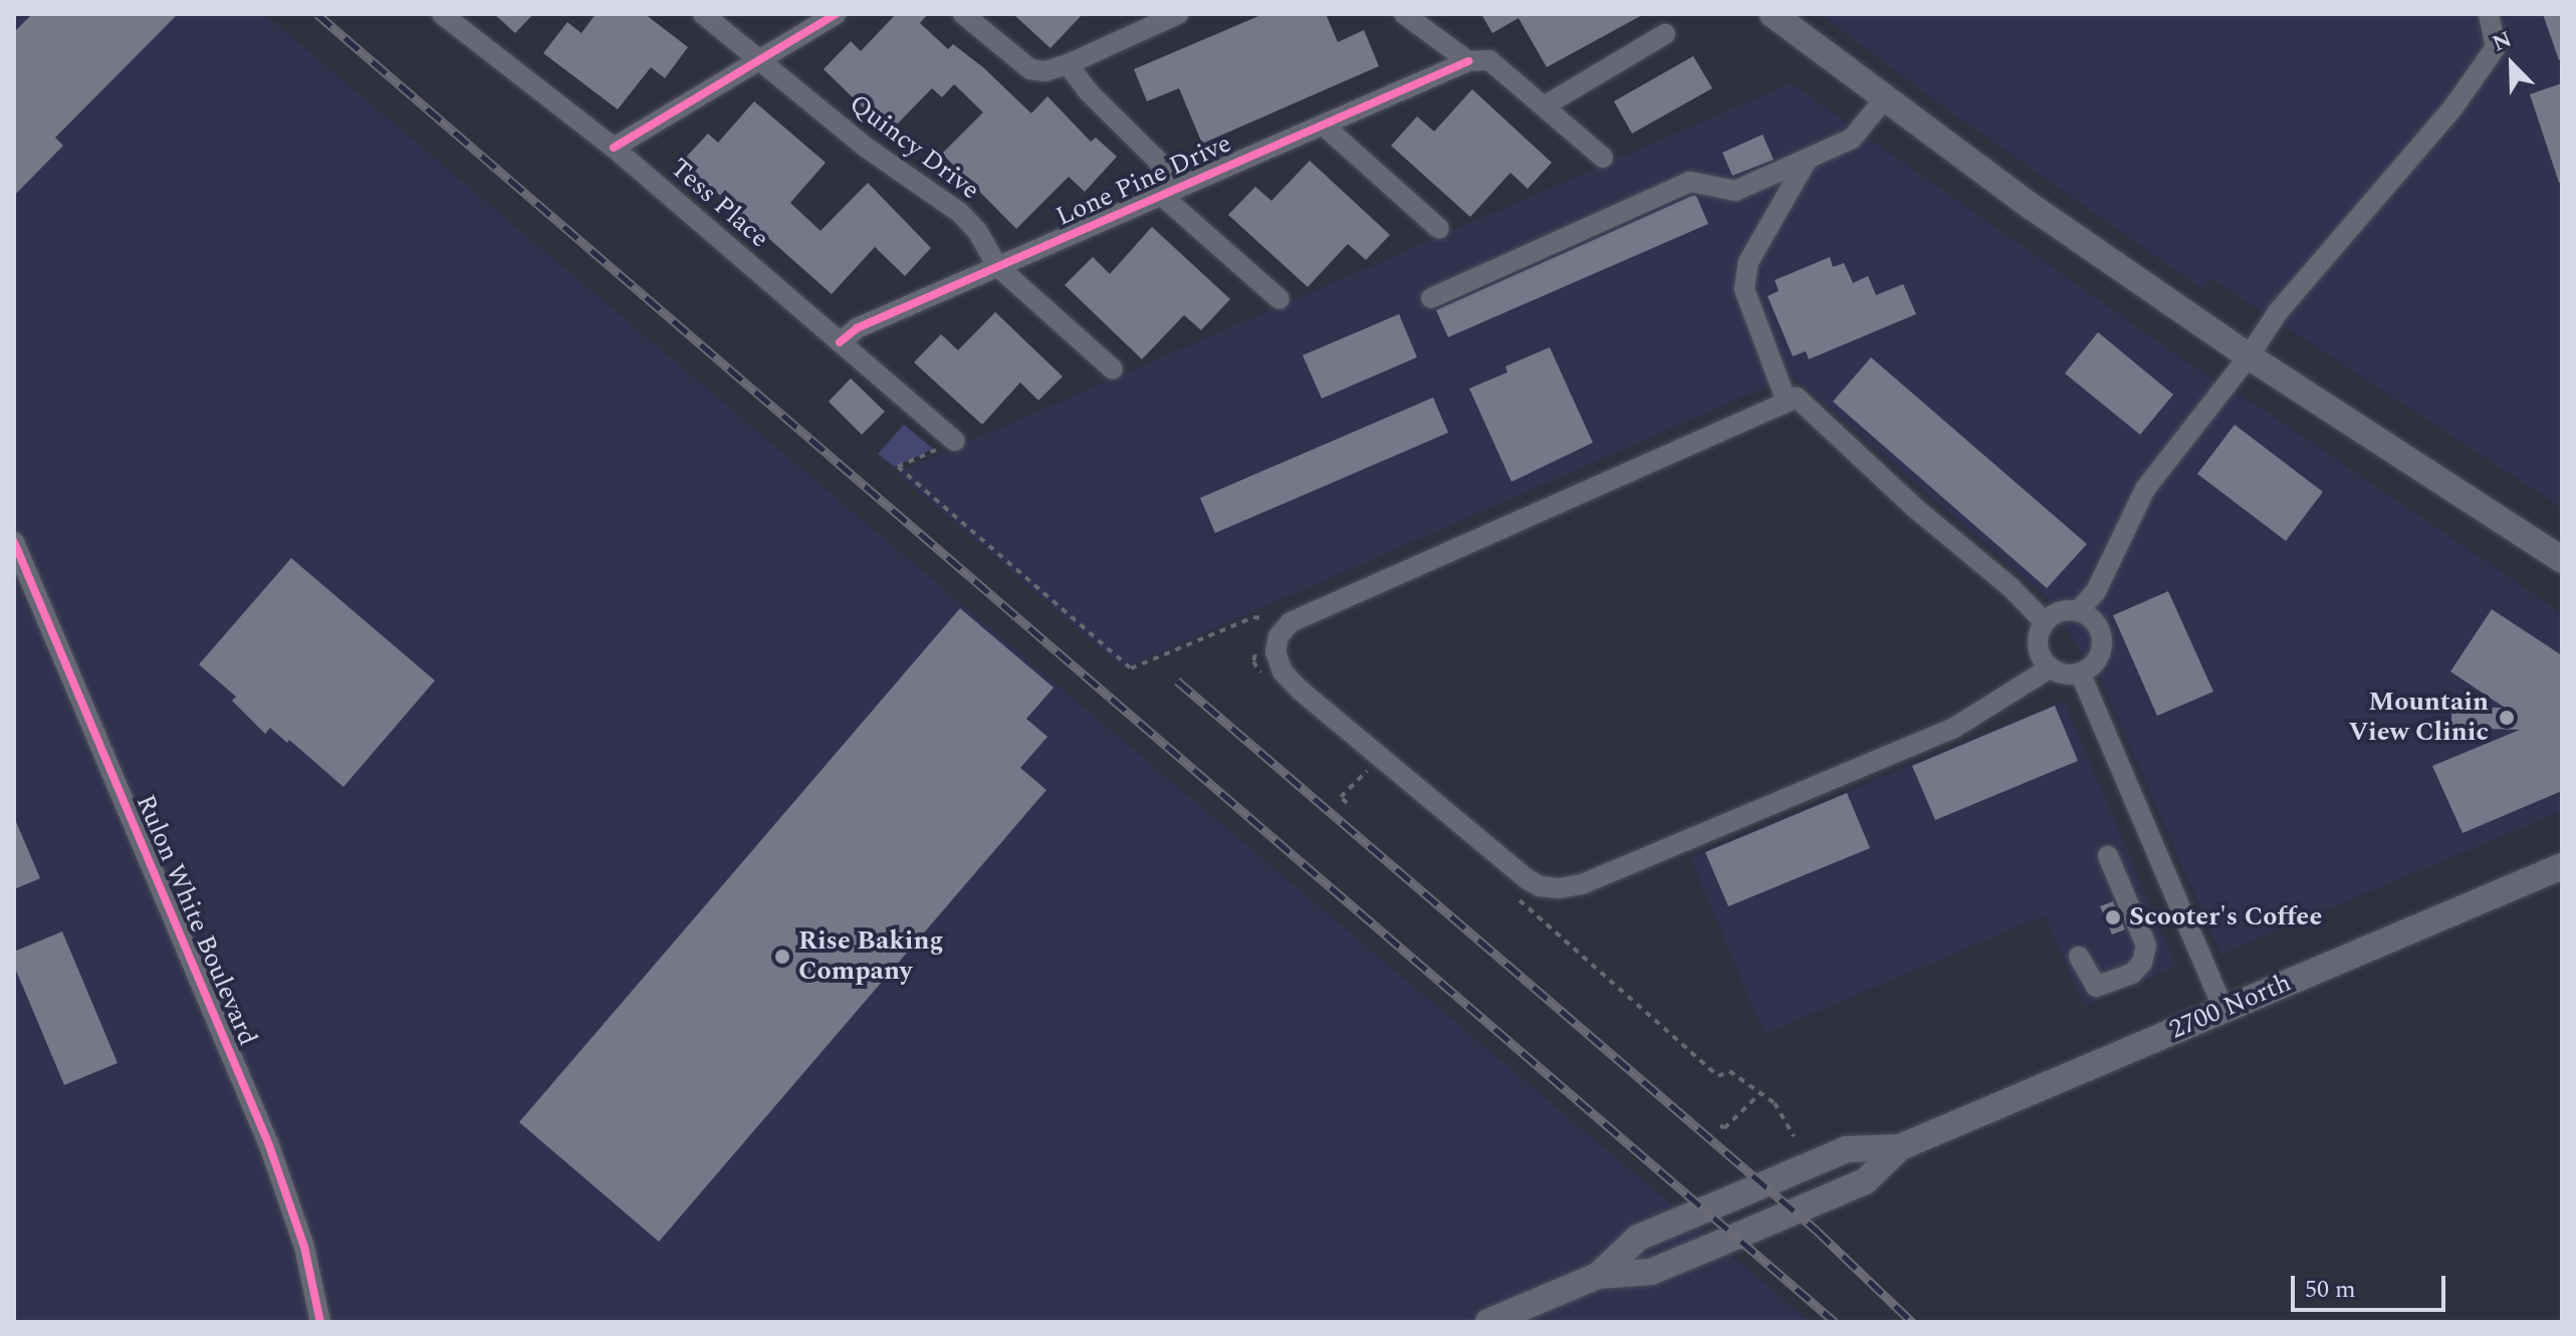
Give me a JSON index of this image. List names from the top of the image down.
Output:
{
  "streets": {
    "main road": ["2700 North"],
    "street": [
      "Quincy Drive",
      "Lone Pine Drive",
      "Tess Place",
      "Rulon White Boulevard"
    ]
  },
  "crossings": [
    ["Quincy Drive", "Lone Pine Drive"],
    ["Lone Pine Drive", "Tess Place"]
  ],
  "places": ["Mountain View Clinic", "Scooter's Coffee", "Rise Baking Company"],
  "scale_bar": "50 m",
  "north": "top left"
}
